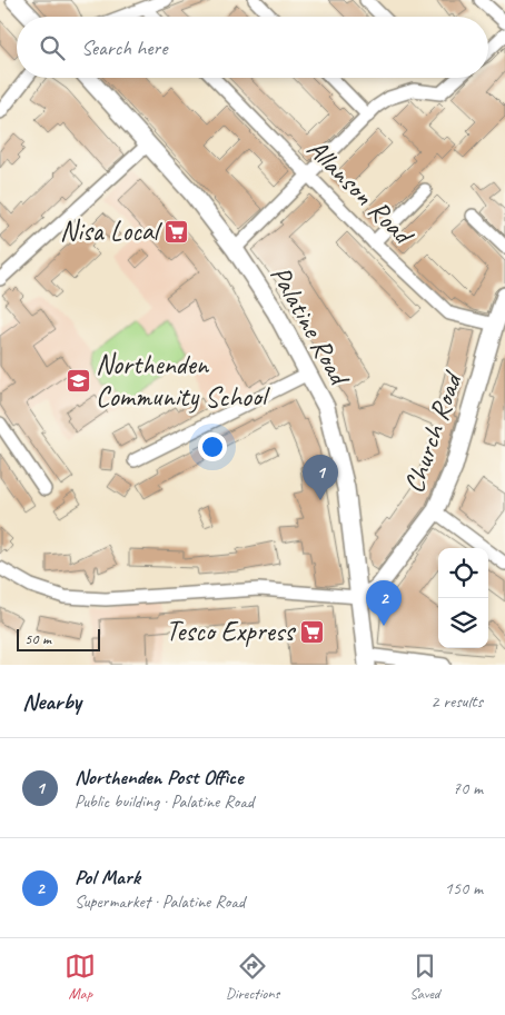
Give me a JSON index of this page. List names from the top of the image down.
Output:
{
  "streets": {
    "main road": ["Palatine Road", "Church Road"],
    "street": ["Allanson Road"]
  },
  "crossings": [
    ["Allanson Road", "Church Road"],
    ["Palatine Road", "Church Road"]
  ],
  "places": {
    "supermarket": ["Nisa Local", "Tesco Express"],
    "school or university": ["Northenden Community School"]
  },
  "scale_bar": "50 m",
  "page": {
    "search": "Search here",
    "pins": ["1", "2"],
    "scale": "50 m",
    "heading": ["Nearby", "2 results"],
    "list": [
      {
        "mark": "1",
        "name": "Northenden Post Office",
        "note": "Public building · Palatine Road",
        "value": "70 m"
      },
      {
        "mark": "2",
        "name": "Pol Mark",
        "note": "Supermarket · Palatine Road",
        "value": "150 m"
      }
    ],
    "nav": ["Map", "Directions", "Saved"]
  }
}
